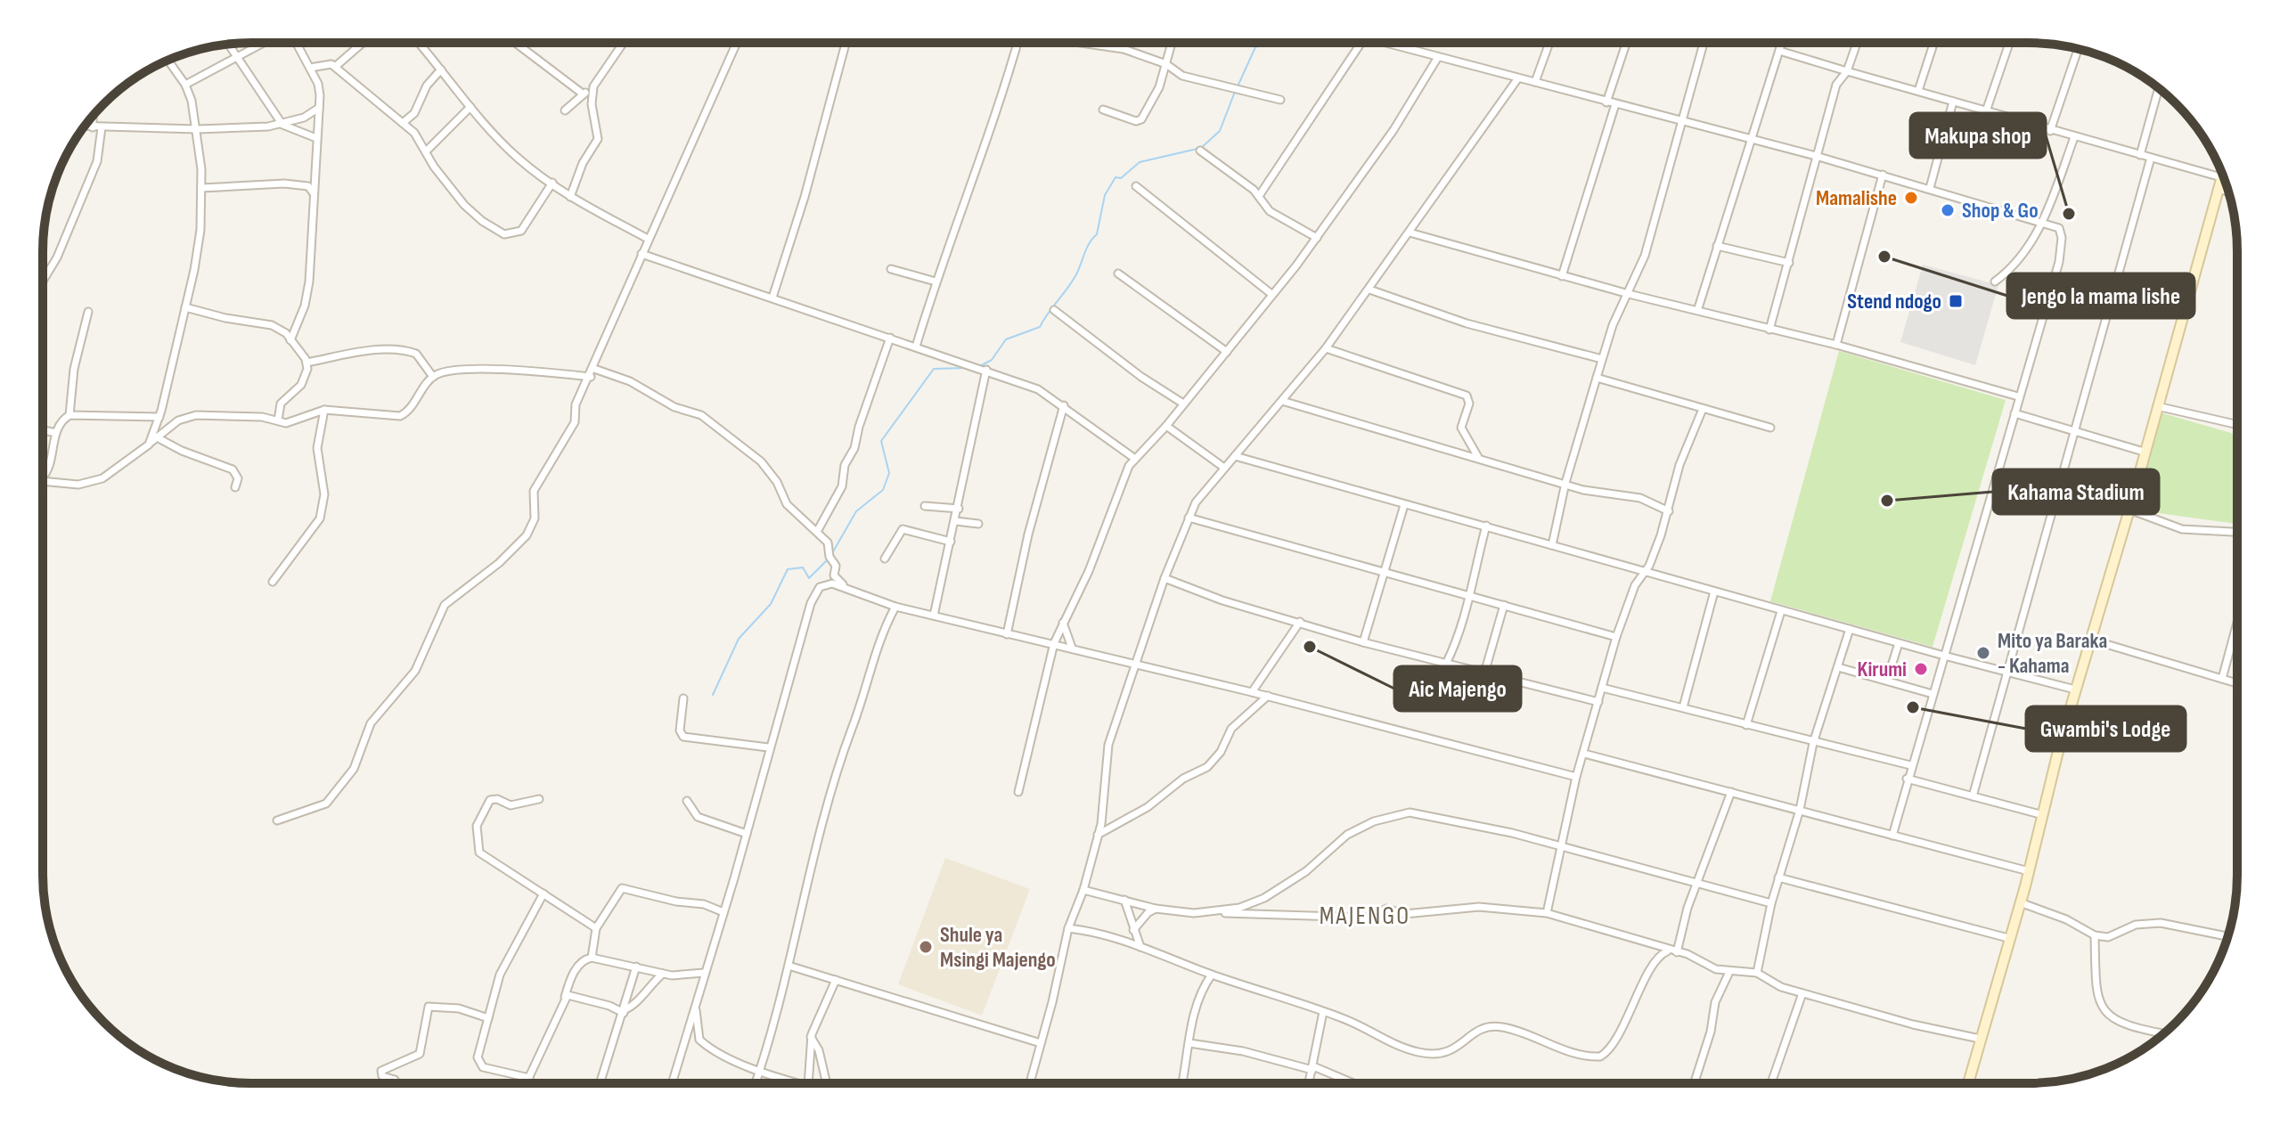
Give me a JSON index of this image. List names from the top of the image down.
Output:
{
  "districts": ["MAJENGO"],
  "places": {
    "other": [
      "Mamalishe",
      "Shop & Go",
      "Makupa shop",
      "Jengo la mama lishe",
      "Kahama Stadium",
      "Aic Majengo",
      "Mito ya Baraka - Kahama",
      "Kirumi",
      "Gwambi's Lodge",
      "Shule ya Msingi Majengo"
    ],
    "transit": ["Stend ndogo"]
  }
}
